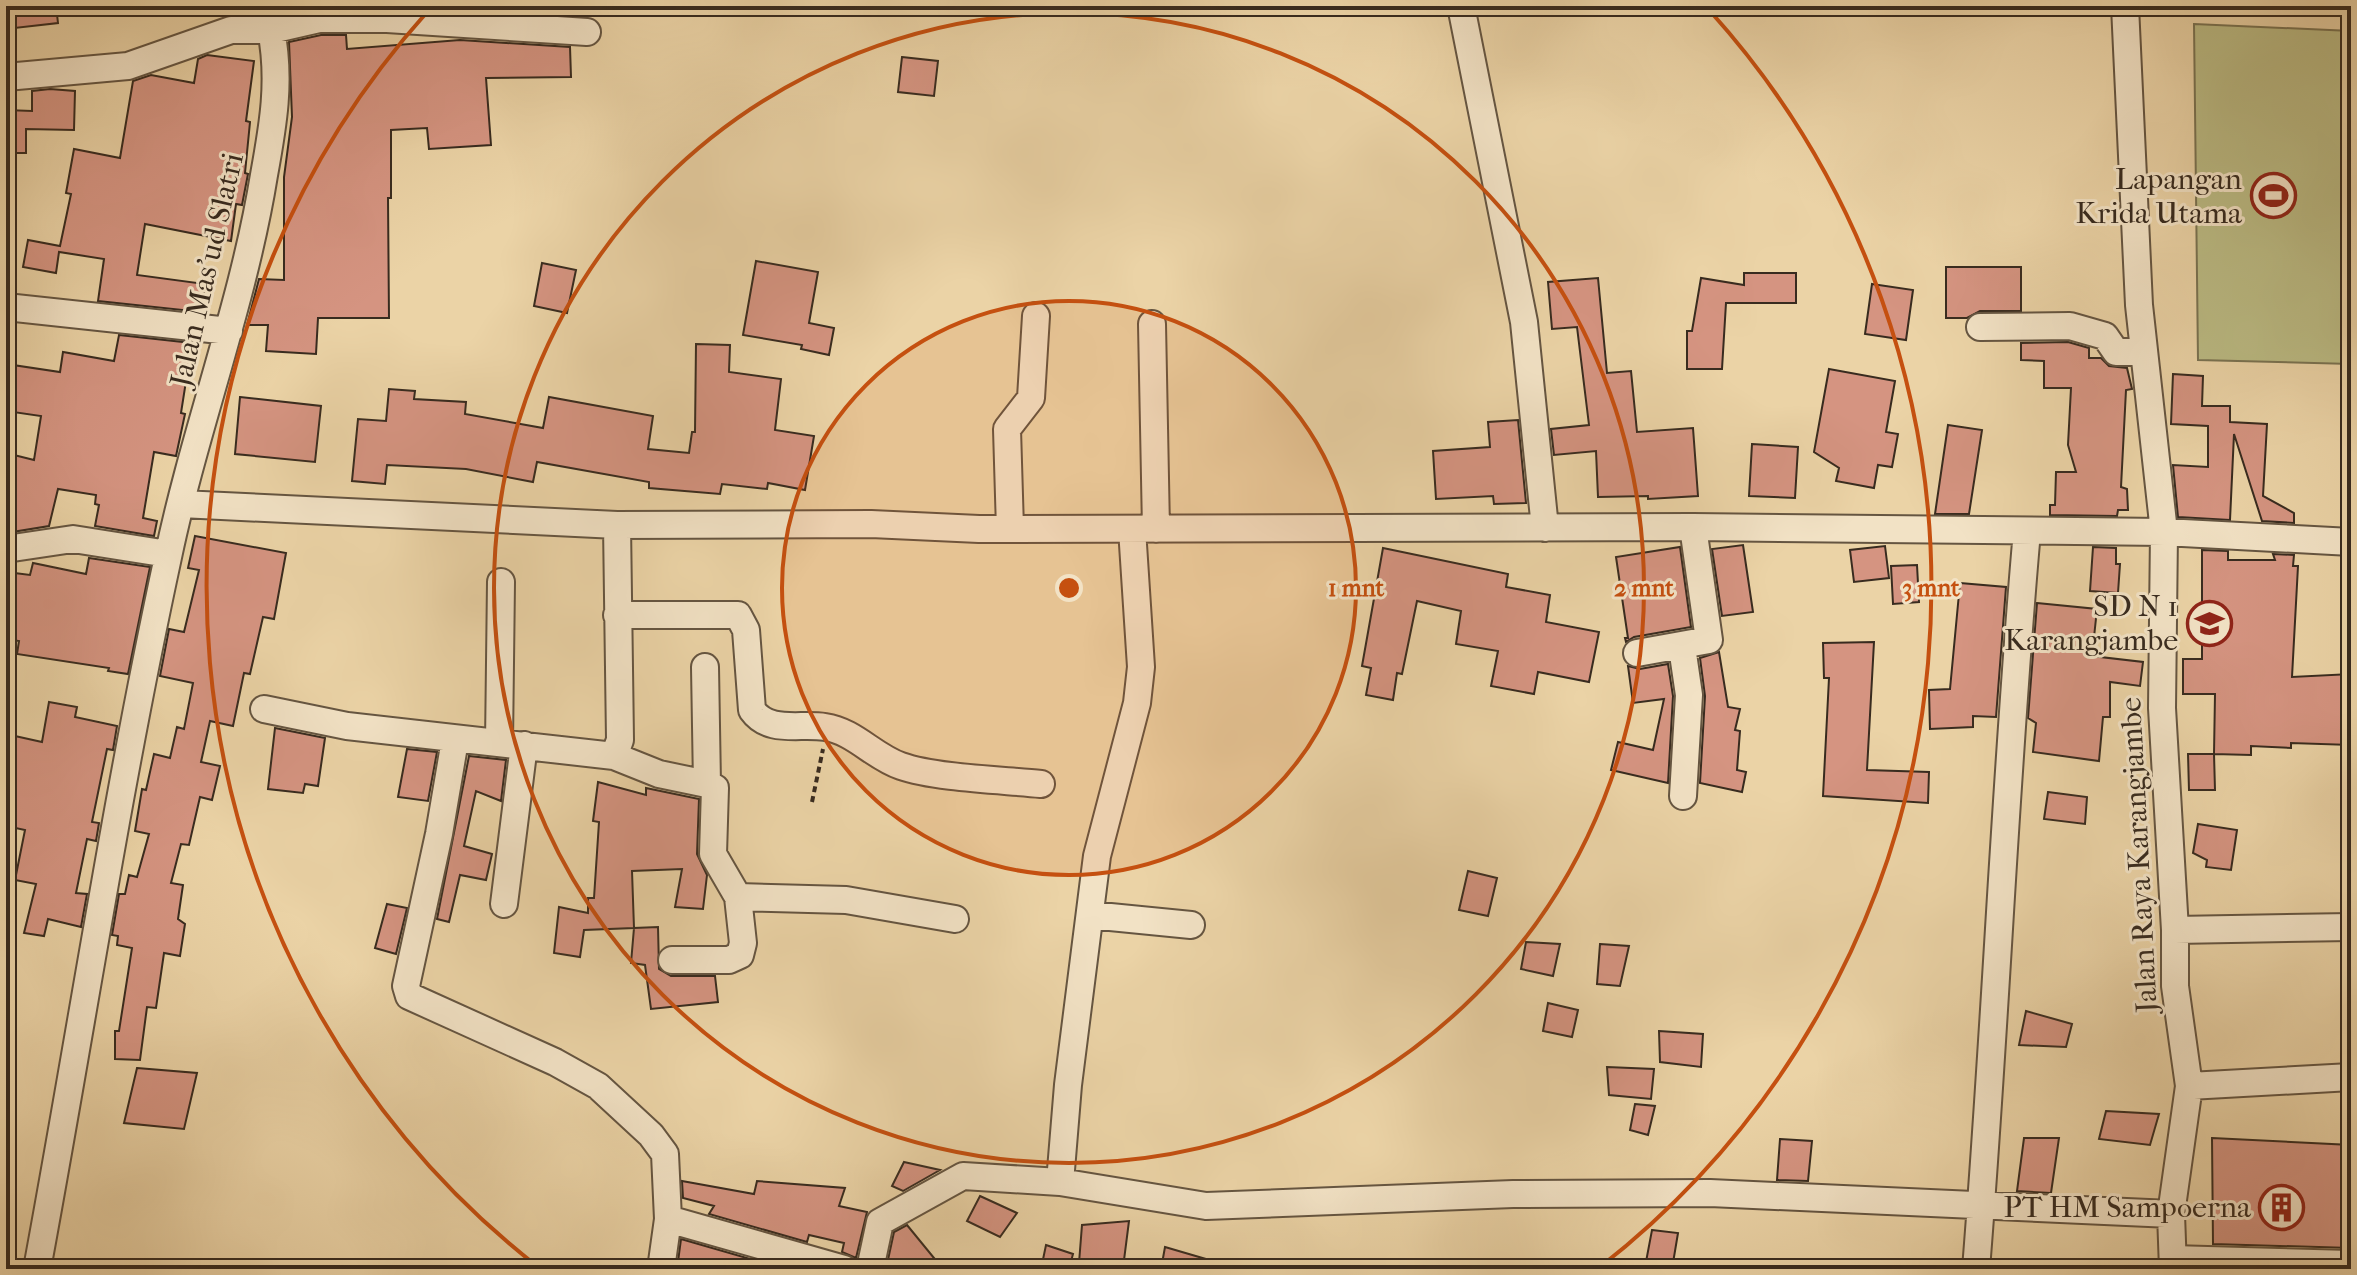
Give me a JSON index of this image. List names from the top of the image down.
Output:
{
  "streets": {
    "street": ["Jalan Mas'ud Slatri", "Jalan Raya Karangjambe"]
  },
  "places": {
    "sports": ["Lapangan Krida Utama"],
    "school or university": ["SD N 1 Karangjambe"],
    "building": ["PT HM Sampoerna"]
  },
  "rings": ["1 mnt", "2 mnt", "3 mnt"]
}
